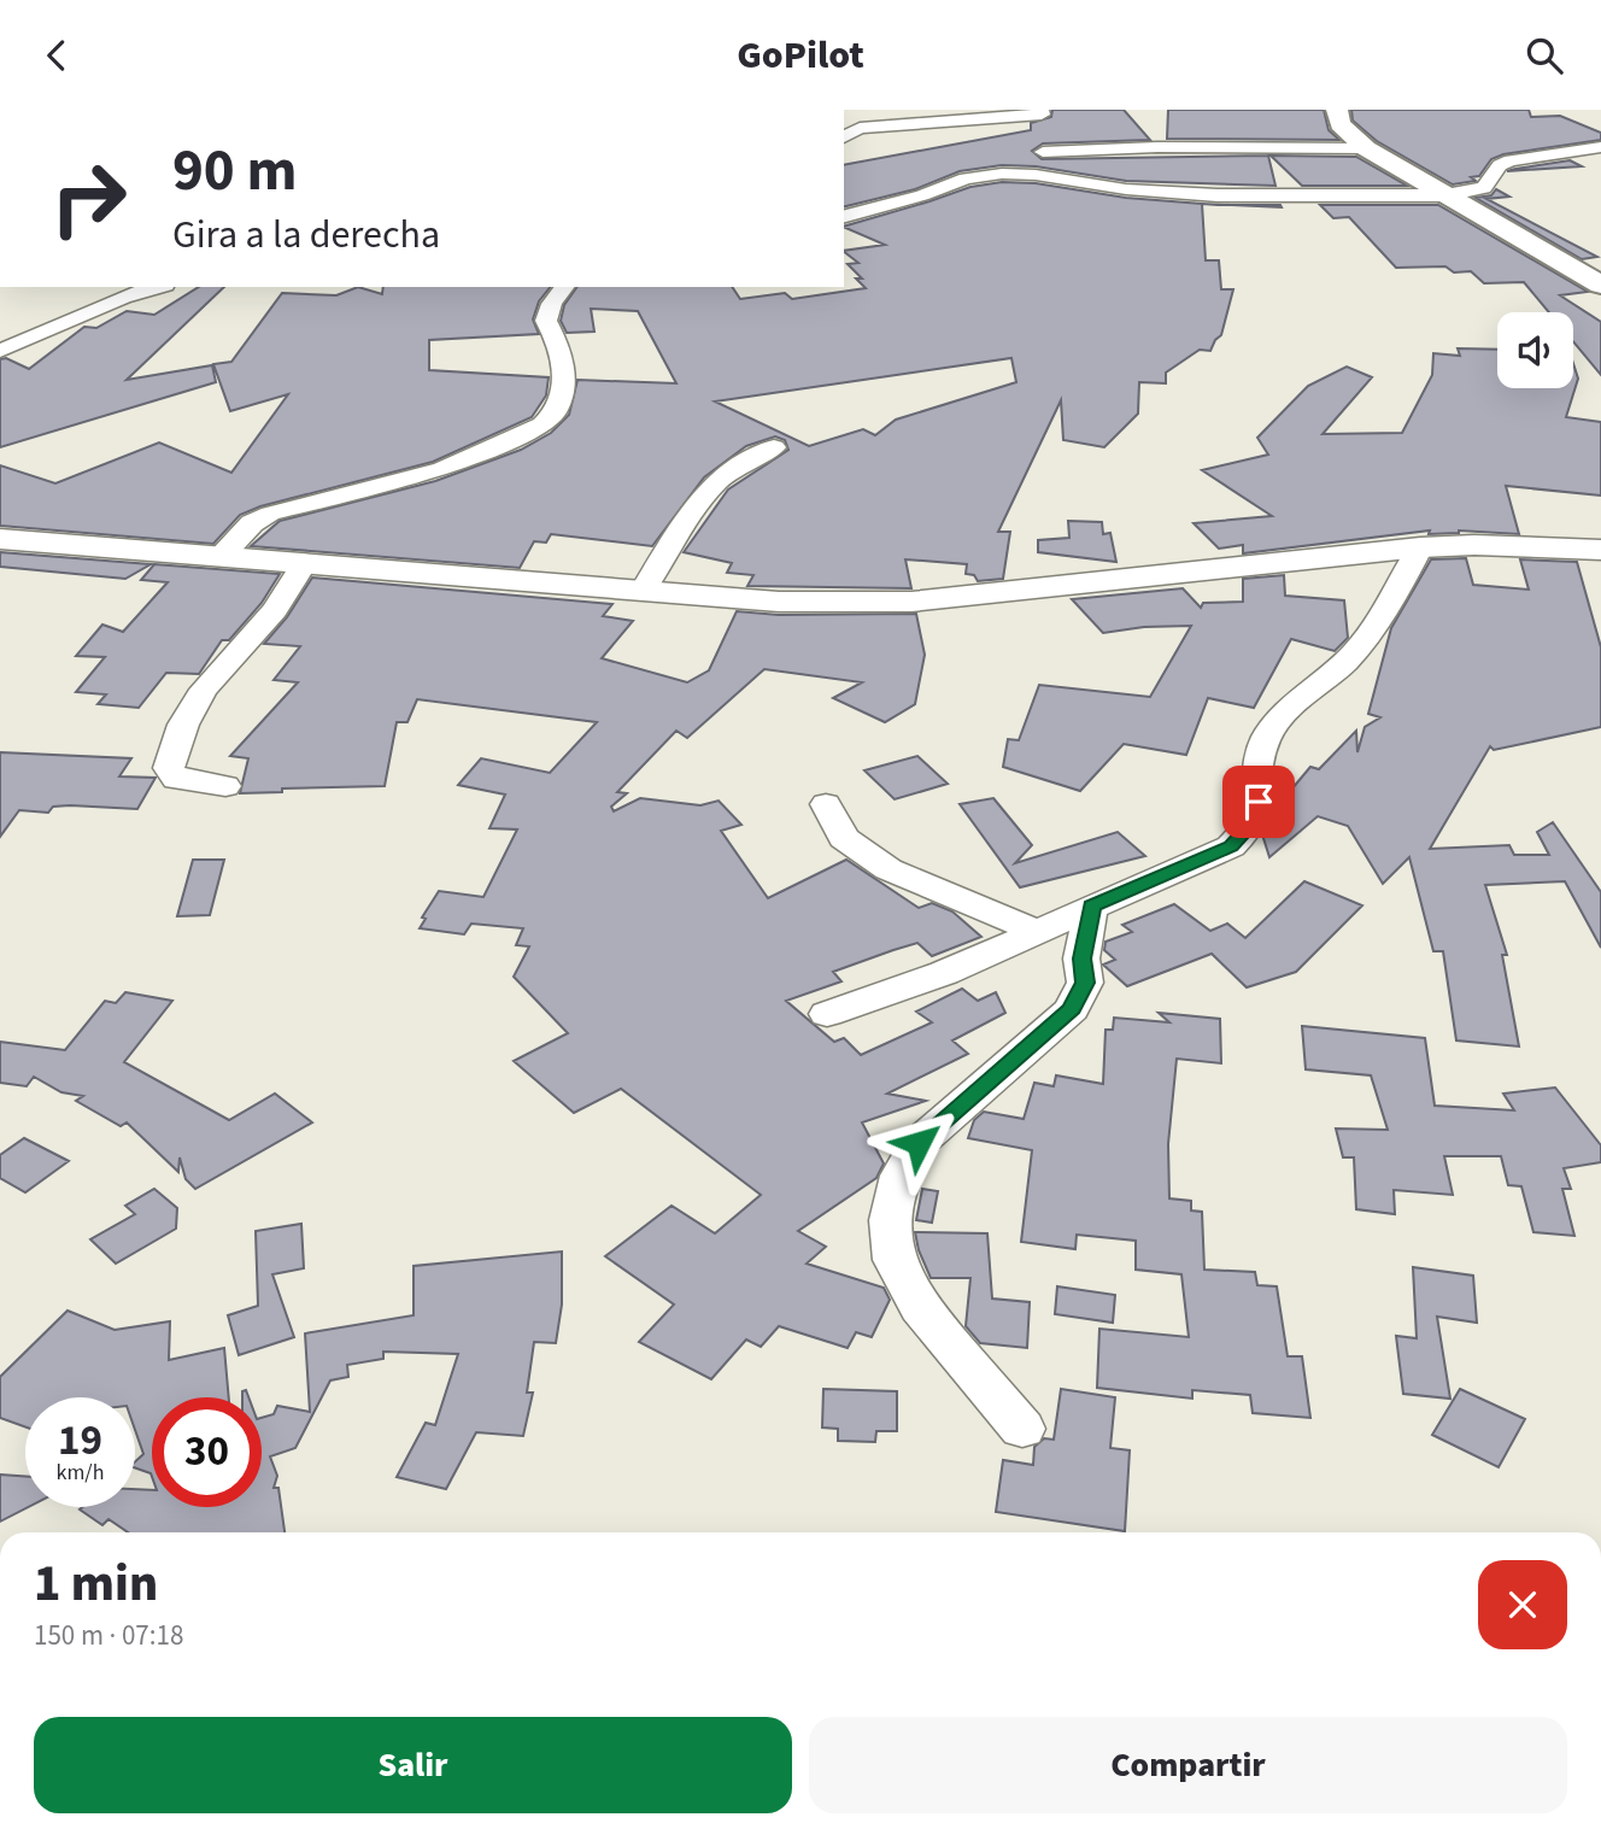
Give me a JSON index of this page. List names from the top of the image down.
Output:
{
  "page": {
    "header": "GoPilot",
    "turn": ["90 m", "Gira a la derecha"],
    "speed": "19 km/h",
    "limit": "30",
    "heading": ["1 min", "150 m · 07:18"],
    "buttons": ["Salir", "Compartir"]
  }
}
